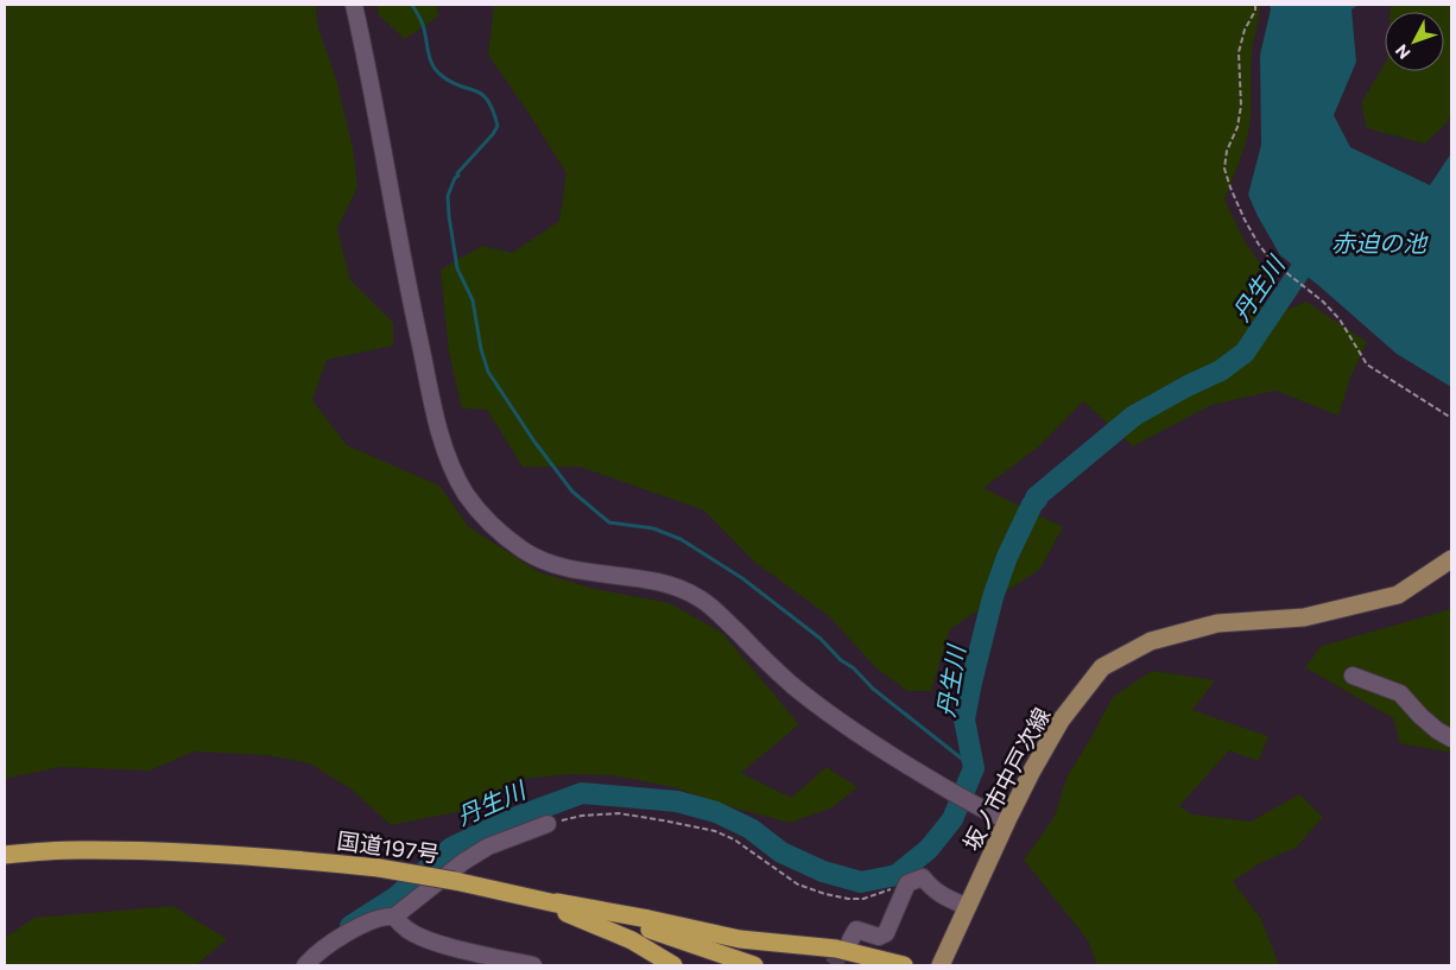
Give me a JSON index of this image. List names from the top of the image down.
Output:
{
  "streets": {
    "highway": ["国道197号"],
    "main road": ["坂ノ市中戸次線"]
  },
  "water": ["赤迫の池", "丹生川"],
  "north": "bottom left"
}
